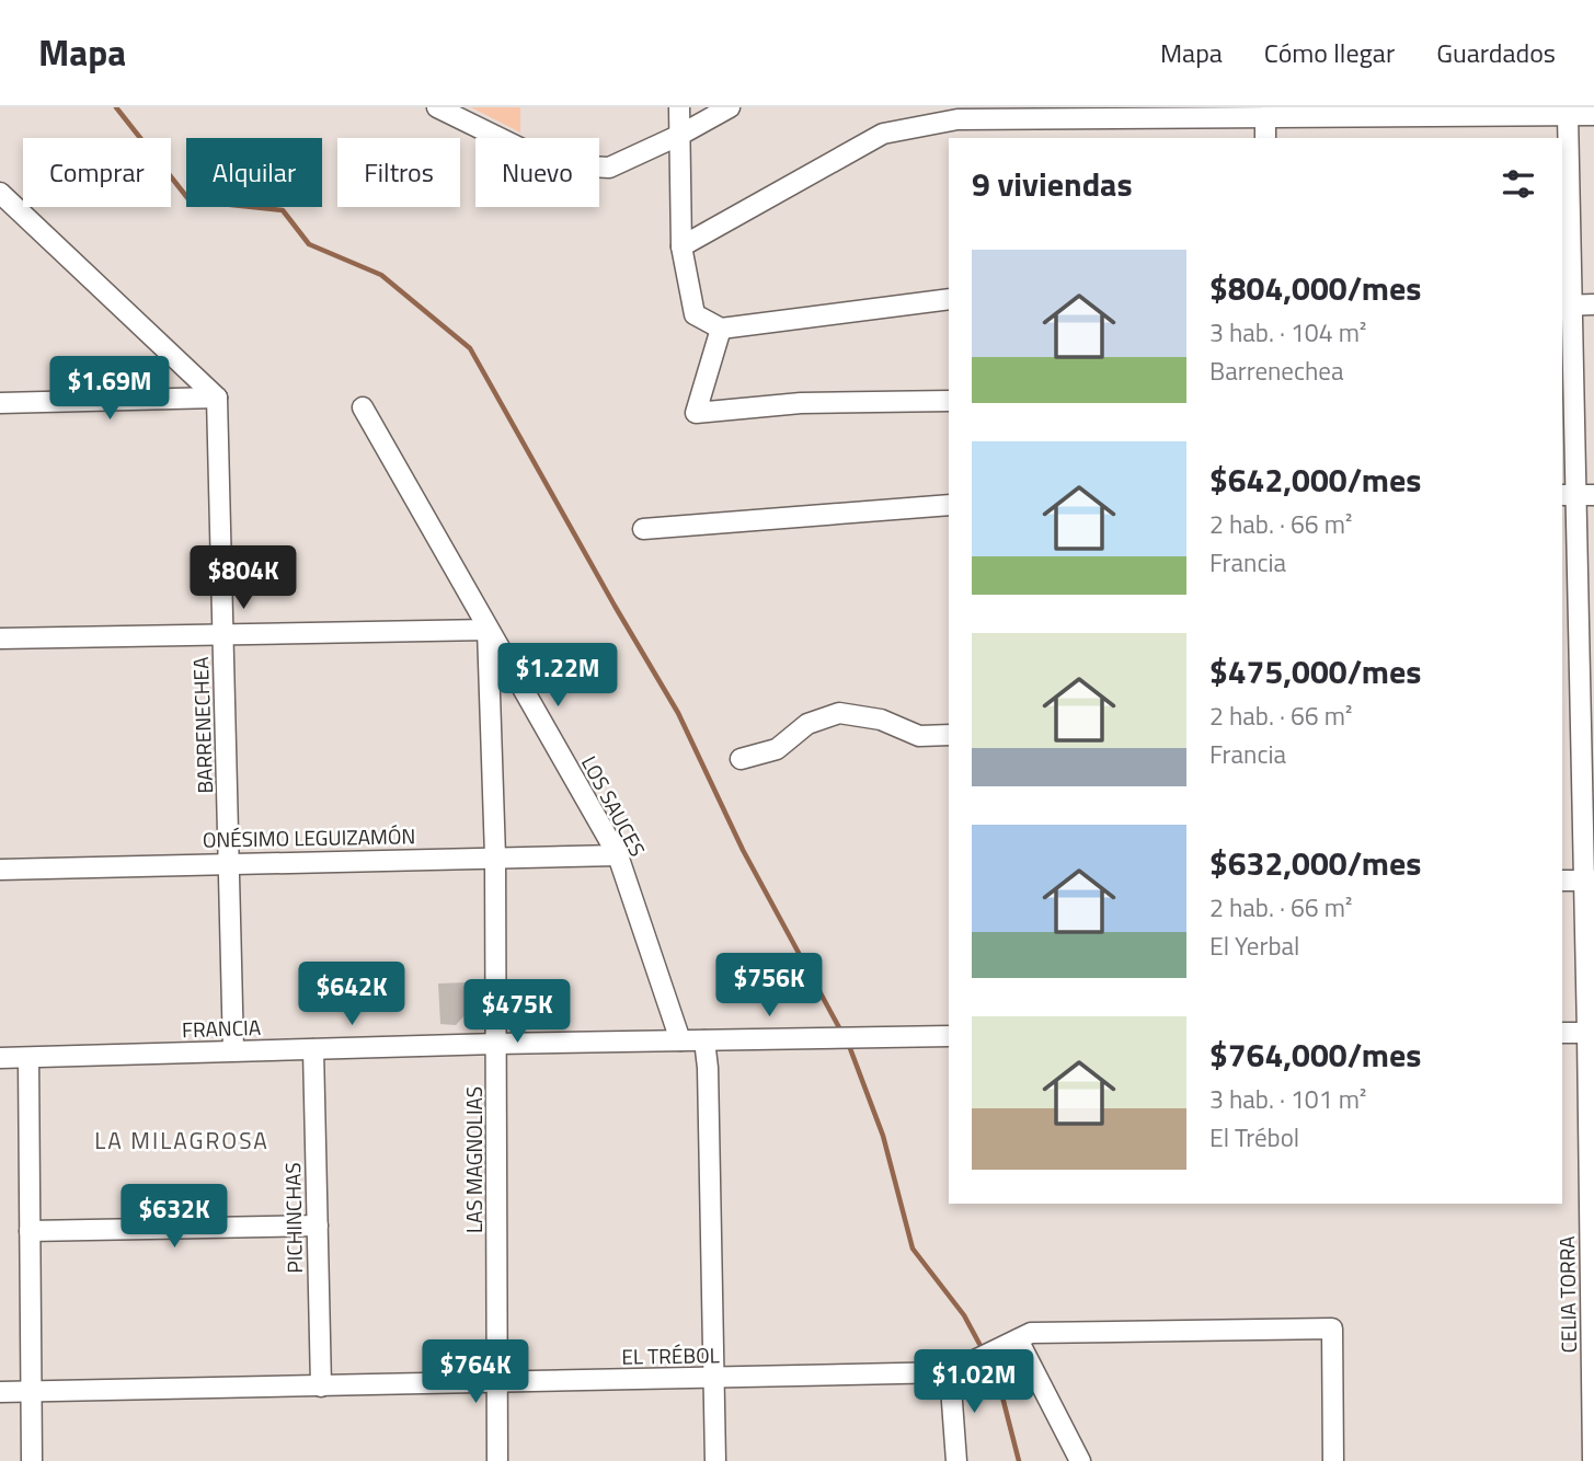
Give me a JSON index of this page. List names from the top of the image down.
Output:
{
  "streets": {
    "street": [
      "BARRENECHEA",
      "LOS SAUCES",
      "ONÉSIMO LEGUIZAMÓN",
      "FRANCIA",
      "LAS MAGNOLIAS",
      "PICHINCHAS",
      "CELIA TORRA",
      "EL TRÉBOL"
    ]
  },
  "crossings": [
    ["BARRENECHEA", "ONÉSIMO LEGUIZAMÓN"],
    ["BARRENECHEA", "FRANCIA"],
    ["LOS SAUCES", "ONÉSIMO LEGUIZAMÓN"],
    ["LOS SAUCES", "FRANCIA"],
    ["LOS SAUCES", "LAS MAGNOLIAS"],
    ["ONÉSIMO LEGUIZAMÓN", "LAS MAGNOLIAS"],
    ["FRANCIA", "LAS MAGNOLIAS"],
    ["FRANCIA", "PICHINCHAS"],
    ["LAS MAGNOLIAS", "EL TRÉBOL"],
    ["PICHINCHAS", "EL TRÉBOL"]
  ],
  "districts": ["LA MILAGROSA"],
  "page": {
    "header": "Mapa",
    "nav": ["Mapa", "Cómo llegar", "Guardados"],
    "chip": [
      "Comprar",
      "Alquilar",
      "Filtros",
      "Nuevo"
    ],
    "heading": "9 viviendas",
    "list": [
      {
        "name": "$804,000/mes",
        "note": "3 hab. · 104 m² · Barrenechea"
      },
      {
        "name": "$642,000/mes",
        "note": "2 hab. · 66 m² · Francia"
      },
      {
        "name": "$475,000/mes",
        "note": "2 hab. · 66 m² · Francia"
      },
      {
        "name": "$632,000/mes",
        "note": "2 hab. · 66 m² · El Yerbal"
      },
      {
        "name": "$764,000/mes",
        "note": "3 hab. · 101 m² · El Trébol"
      }
    ],
    "price": [
      "$1.69M",
      "$804K",
      "$1.22M",
      "$756K",
      "$642K",
      "$475K",
      "$632K",
      "$764K",
      "$1.02M"
    ]
  }
}
